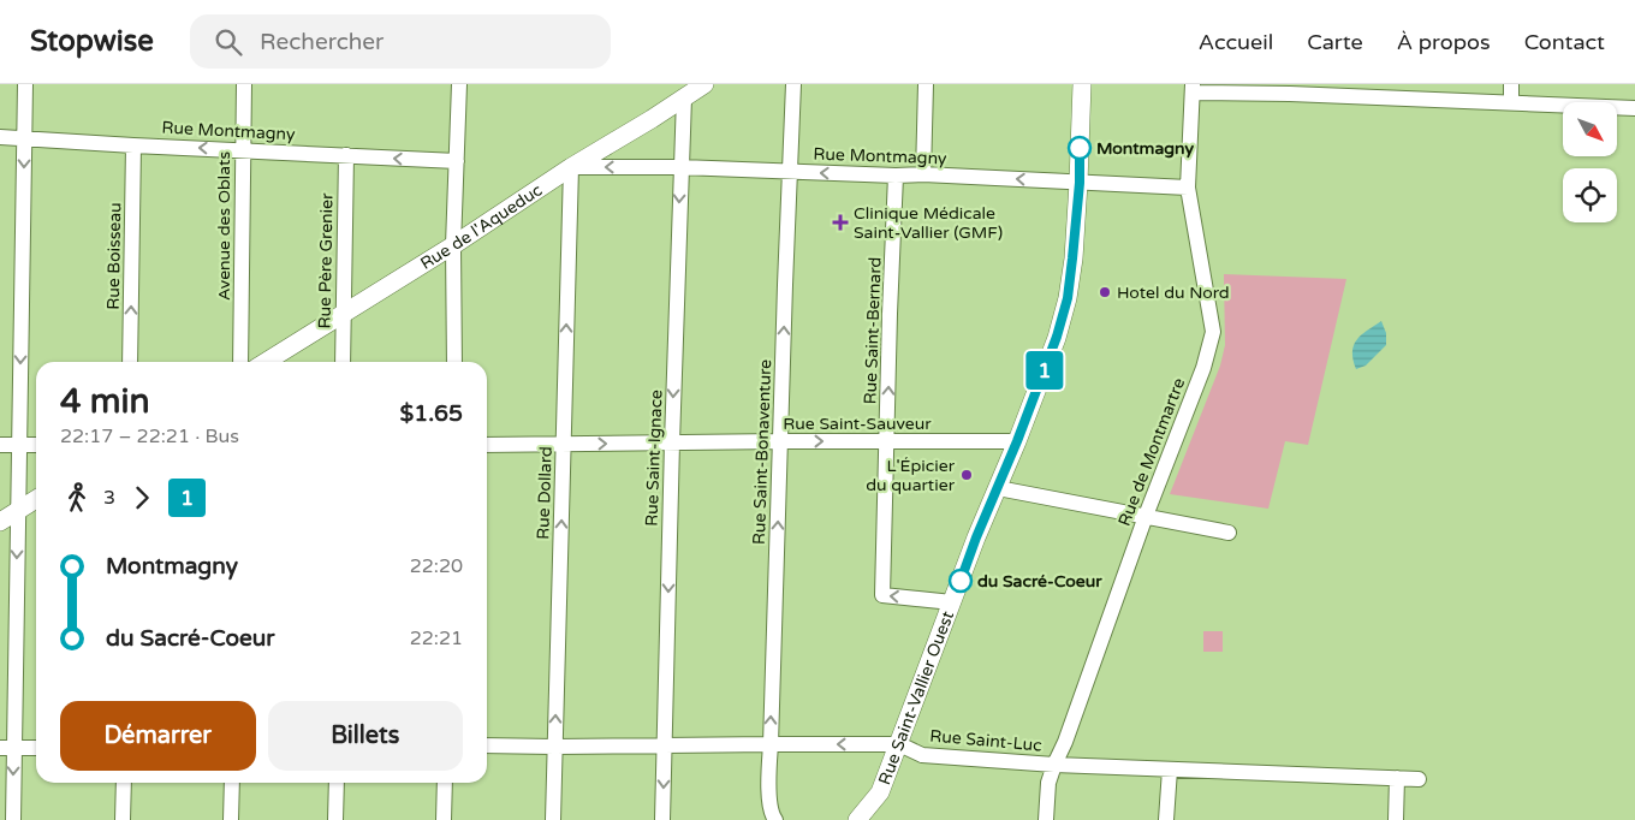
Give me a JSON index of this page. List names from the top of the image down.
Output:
{
  "streets": {
    "street": [
      "Rue Montmagny",
      "Avenue des Oblats",
      "Rue de l'Aqueduc",
      "Rue Boisseau",
      "Rue Père Grenier",
      "Rue Saint-Bernard",
      "Rue Saint-Sauveur",
      "Rue Saint-Bonaventure",
      "Rue de Montmartre",
      "Rue Saint-Ignace",
      "Rue Dollard",
      "Rue Saint-Vallier Ouest",
      "Rue Saint-Luc"
    ]
  },
  "crossings": [
    ["Rue Montmagny", "Avenue des Oblats"],
    ["Rue Montmagny", "Rue de l'Aqueduc"],
    ["Rue Montmagny", "Rue Boisseau"],
    ["Rue Montmagny", "Rue Père Grenier"],
    ["Rue Montmagny", "Rue Saint-Bernard"],
    ["Rue Montmagny", "Rue Saint-Bonaventure"],
    ["Rue Montmagny", "Rue de Montmartre"],
    ["Rue Montmagny", "Rue Saint-Ignace"],
    ["Rue Montmagny", "Rue Dollard"],
    ["Rue Montmagny", "Rue Saint-Vallier Ouest"],
    ["Rue de l'Aqueduc", "Rue Père Grenier"],
    ["Rue de l'Aqueduc", "Rue Saint-Ignace"],
    ["Rue de l'Aqueduc", "Rue Dollard"],
    ["Rue Saint-Bernard", "Rue Saint-Sauveur"],
    ["Rue Saint-Bernard", "Rue Saint-Vallier Ouest"],
    ["Rue Saint-Sauveur", "Rue Saint-Bonaventure"],
    ["Rue Saint-Sauveur", "Rue Saint-Ignace"],
    ["Rue Saint-Sauveur", "Rue Dollard"],
    ["Rue Saint-Sauveur", "Rue Saint-Vallier Ouest"],
    ["Rue Saint-Bonaventure", "Rue Saint-Luc"],
    ["Rue de Montmartre", "Rue Saint-Luc"],
    ["Rue Saint-Ignace", "Rue Saint-Luc"],
    ["Rue Dollard", "Rue Saint-Luc"],
    ["Rue Saint-Vallier Ouest", "Rue Saint-Luc"]
  ],
  "one_way": [
    "Rue Montmagny",
    "Rue Saint-Bernard",
    "Rue Saint-Sauveur",
    "Rue Saint-Bonaventure",
    "Rue Saint-Ignace"
  ],
  "places": {
    "other": [
      "Montmagny",
      "Hotel du Nord",
      "L'Épicier du quartier",
      "du Sacré-Coeur"
    ],
    "health": ["Clinique Médicale Saint-Vallier (GMF)"]
  },
  "lines": ["bus line 1"],
  "north": "bottom right",
  "page": {
    "header": "Stopwise",
    "search": "Rechercher",
    "nav": [
      "Accueil",
      "Carte",
      "À propos",
      "Contact"
    ],
    "on_map": "1",
    "heading": ["4 min", "22:17 – 22:21 · Bus", "$1.65"],
    "legs": ["3", "1"],
    "list": [
      {
        "name": "Montmagny",
        "value": "22:20"
      },
      {
        "name": "du Sacré-Coeur",
        "value": "22:21"
      }
    ],
    "buttons": ["Démarrer", "Billets"]
  }
}
